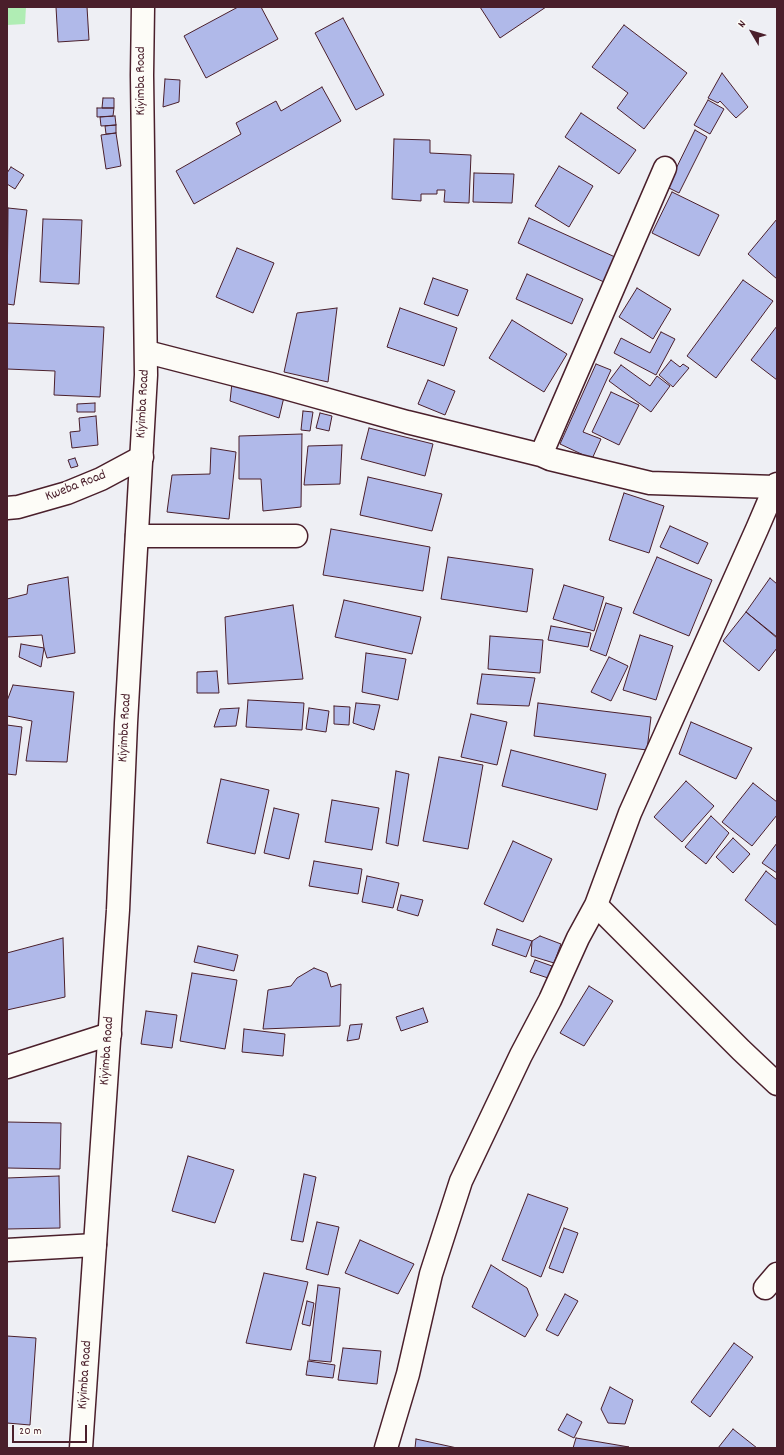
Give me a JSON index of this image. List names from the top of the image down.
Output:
{
  "streets": {
    "street": ["Kiyimba Road", "Kweba Road"]
  },
  "crossings": [
    ["Kiyimba Road", "Kweba Road"]
  ],
  "scale_bar": "20 m",
  "north": "top left"
}
